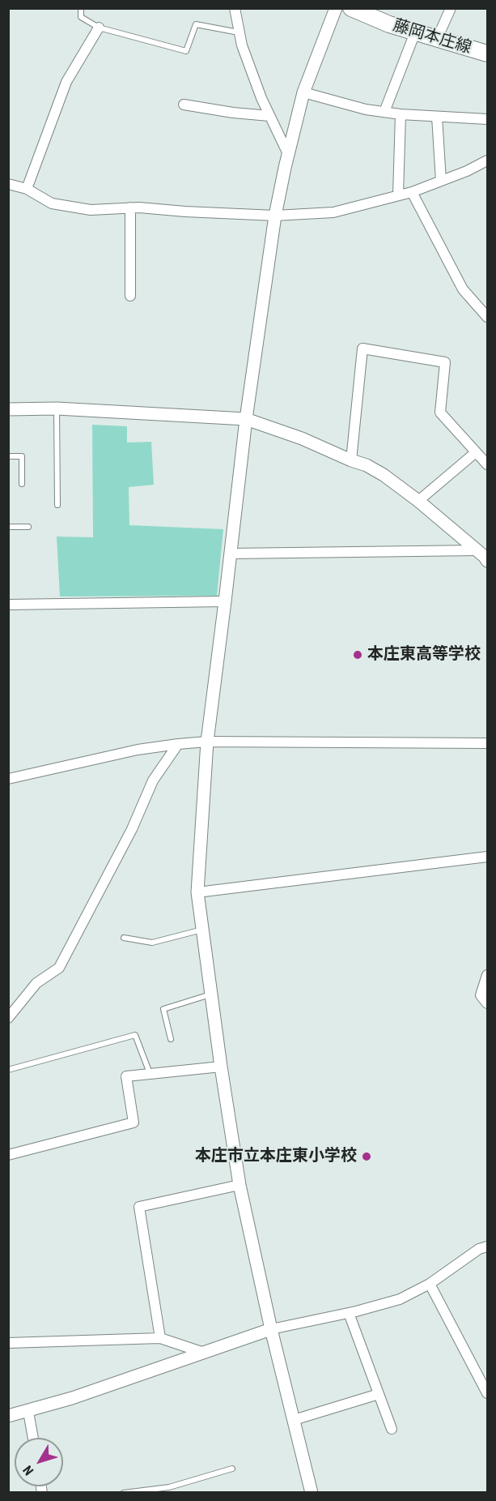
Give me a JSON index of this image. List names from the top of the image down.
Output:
{
  "streets": {
    "main road": ["藤岡本庄線"]
  },
  "places": ["本庄東高等学校", "本庄市立本庄東小学校"],
  "north": "bottom left"
}
